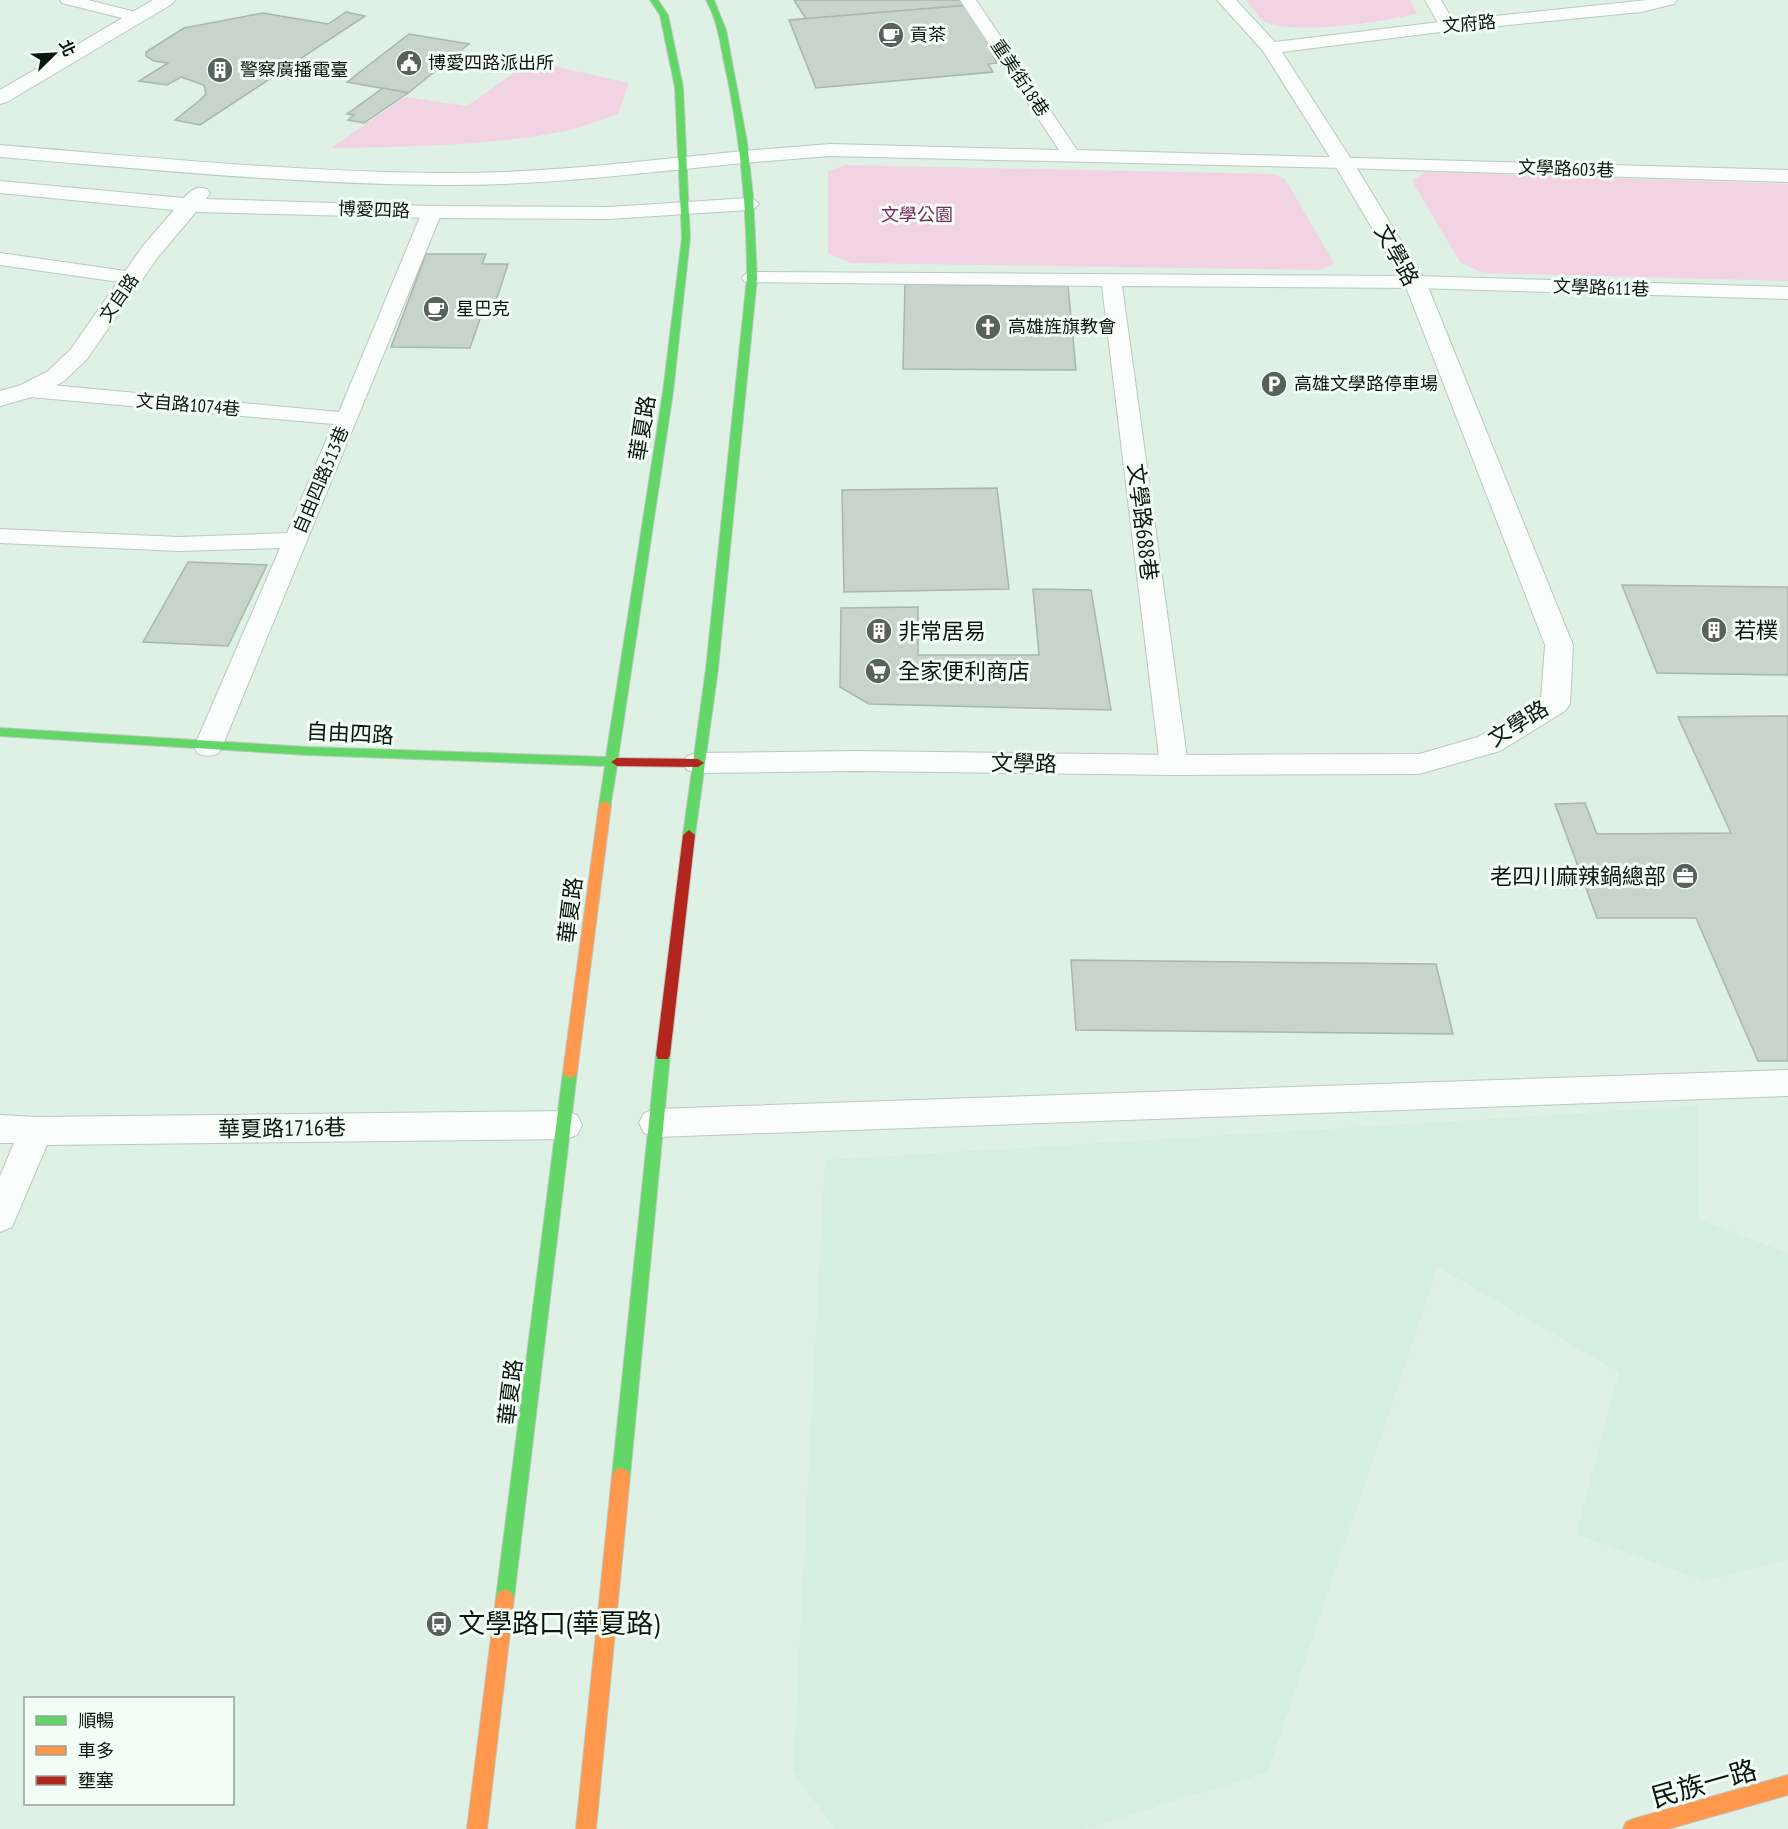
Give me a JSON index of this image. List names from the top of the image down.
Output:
{
  "streets": {
    "street": [
      "文府路",
      "博愛四路",
      "文學路",
      "文自路",
      "華夏路",
      "自由四路",
      "民族一路"
    ],
    "lane": [
      "重美街18巷",
      "文學路603巷",
      "文學路611巷",
      "文自路1074巷",
      "自由四路513巷",
      "文學路688巷",
      "華夏路1716巷"
    ]
  },
  "crossings": [
    ["文府路", "文學路"],
    ["重美街18巷", "文學路603巷"],
    ["文學路603巷", "博愛四路"],
    ["文學路603巷", "文學路"],
    ["博愛四路", "文自路"],
    ["博愛四路", "華夏路"],
    ["博愛四路", "自由四路513巷"],
    ["文學路", "文學路611巷"],
    ["文學路", "文學路688巷"],
    ["文學路", "自由四路"],
    ["文學路611巷", "文學路688巷"],
    ["文自路", "文自路1074巷"],
    ["文自路1074巷", "自由四路513巷"],
    ["華夏路", "自由四路"],
    ["華夏路", "華夏路1716巷"],
    ["自由四路513巷", "自由四路"]
  ],
  "parks": ["文學公園"],
  "places": {
    "cafe": ["貢茶", "星巴克"],
    "public building": ["博愛四路派出所"],
    "building": ["警察廣播電臺", "若樸", "非常居易"],
    "church": ["高雄旌旗教會"],
    "parking": ["高雄文學路停車場"],
    "supermarket": ["全家便利商店"],
    "office": ["老四川麻辣鍋總部"],
    "bus stop": ["文學路口(華夏路)"]
  },
  "legend": ["順暢", "車多", "壅塞"],
  "north": "top right"
}
